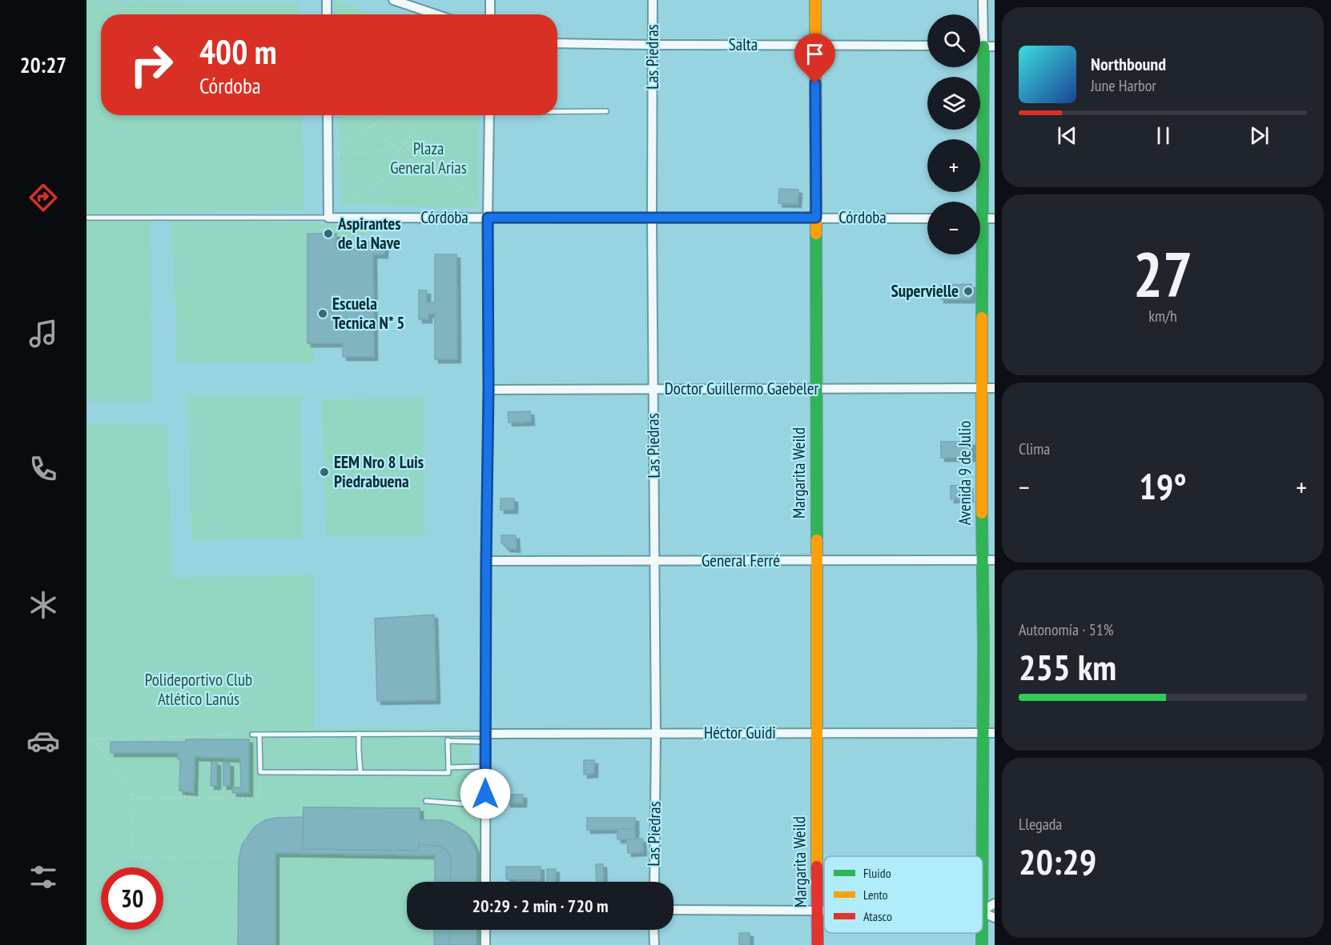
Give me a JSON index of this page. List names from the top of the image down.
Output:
{
  "streets": {
    "street": [
      "Salta",
      "Las Piedras",
      "Córdoba",
      "Doctor Guillermo Gaebeler",
      "Margarita Weild",
      "Avenida 9 de Julio",
      "General Ferré",
      "Héctor Guidi"
    ]
  },
  "crossings": [
    ["Salta", "Las Piedras"],
    ["Salta", "Margarita Weild"],
    ["Las Piedras", "Córdoba"],
    ["Las Piedras", "Doctor Guillermo Gaebeler"],
    ["Las Piedras", "General Ferré"],
    ["Las Piedras", "Héctor Guidi"],
    ["Córdoba", "Margarita Weild"],
    ["Doctor Guillermo Gaebeler", "Margarita Weild"],
    ["Doctor Guillermo Gaebeler", "Avenida 9 de Julio"],
    ["Margarita Weild", "General Ferré"],
    ["Margarita Weild", "Héctor Guidi"],
    ["Avenida 9 de Julio", "General Ferré"],
    ["Avenida 9 de Julio", "Héctor Guidi"]
  ],
  "parks": ["Plaza General Arias", "Polideportivo Club Atlético Lanús"],
  "places": [
    "Aspirantes de la Nave",
    "Supervielle",
    "Escuela Tecnica N* 5",
    "EEM Nro 8 Luis Piedrabuena"
  ],
  "legend": ["Fluido", "Lento", "Atasco"],
  "page": {
    "tabs": "20:27",
    "map_buttons": ["+", "−"],
    "turn": ["400 m", "Córdoba"],
    "song": ["Northbound", "June Harbor"],
    "tile": [
      ["27", "km/h"],
      "Clima",
      ["Autonomía · 51%", "255 km"],
      ["Llegada", "20:29"]
    ],
    "heat": ["−", "19°", "+"],
    "limit": "30",
    "trip": "20:29 · 2 min · 720 m"
  }
}
